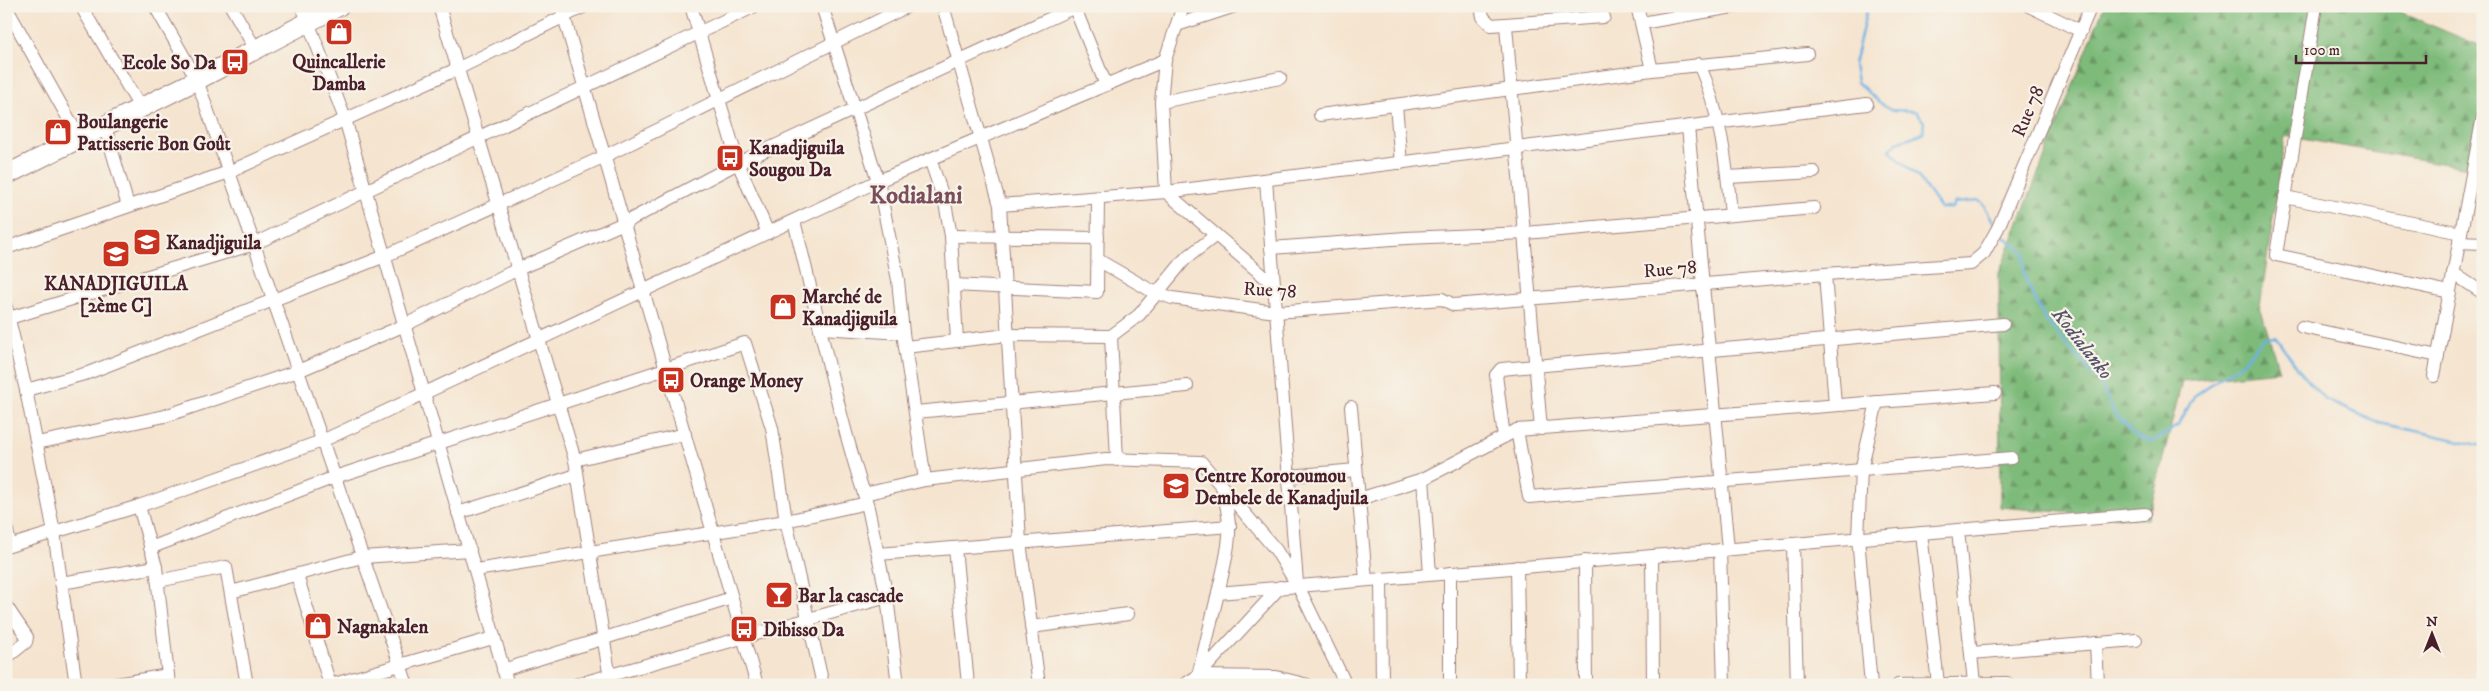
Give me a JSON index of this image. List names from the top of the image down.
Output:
{
  "streets": {
    "street": ["Rue 78"]
  },
  "districts": ["Kodialani"],
  "water": ["Kodialanko"],
  "places": {
    "shop": [
      "Quincallerie Damba",
      "Boulangerie Pattisserie Bon Goût",
      "Marché de Kanadjiguila",
      "Nagnakalen"
    ],
    "bus stop": [
      "Ecole So Da",
      "Kanadjiguila Sougou Da",
      "Orange Money",
      "Dibisso Da"
    ],
    "school or university": ["Kanadjiguila", "KANADJIGUILA [2ème C]", "Centre Korotoumou Dembele de Kanadjuila"],
    "bar": ["Bar la cascade"]
  },
  "scale_bar": "100 m",
  "north": "top"
}
